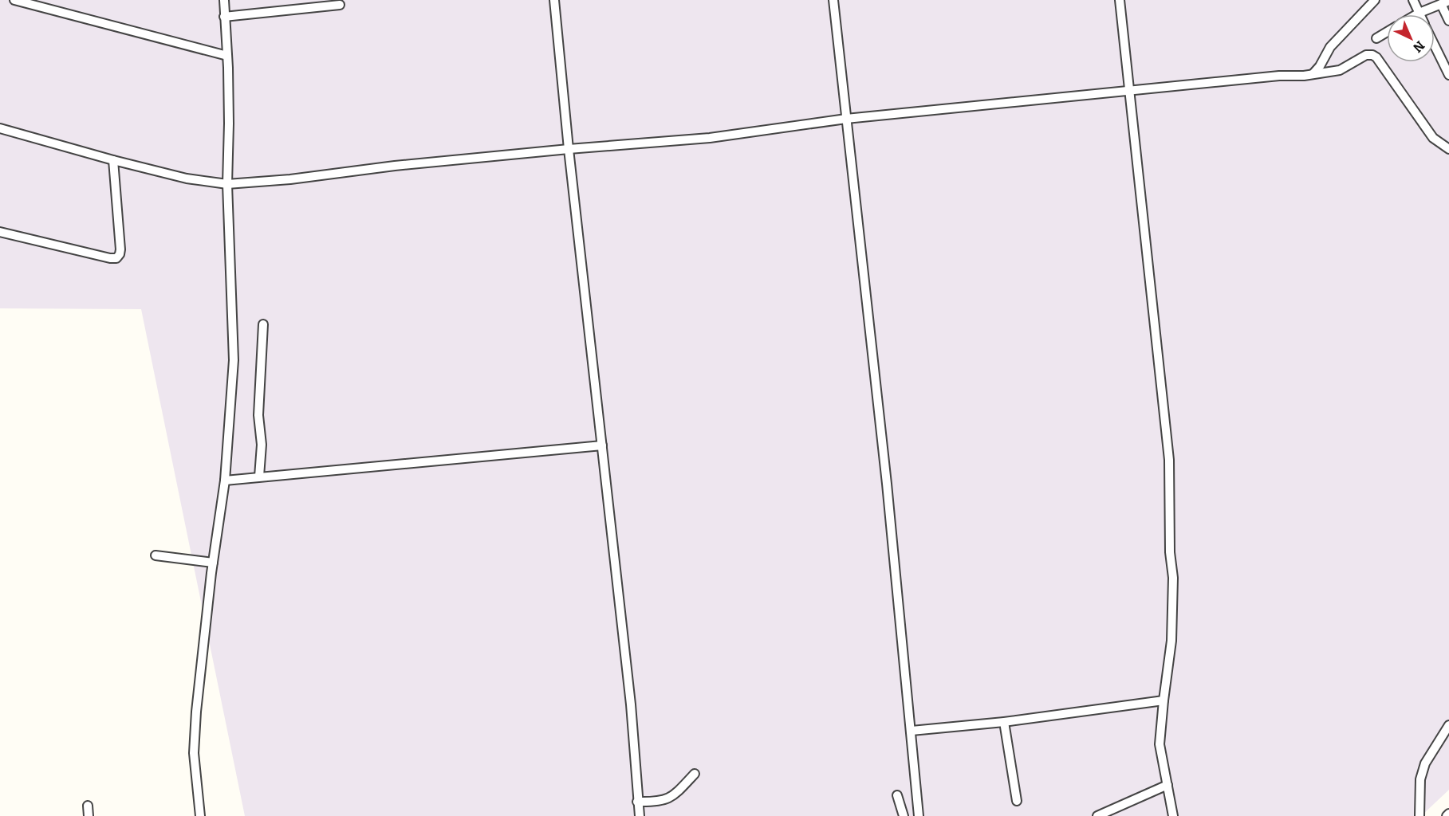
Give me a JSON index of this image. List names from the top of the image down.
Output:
{
  "north": "bottom right"
}
